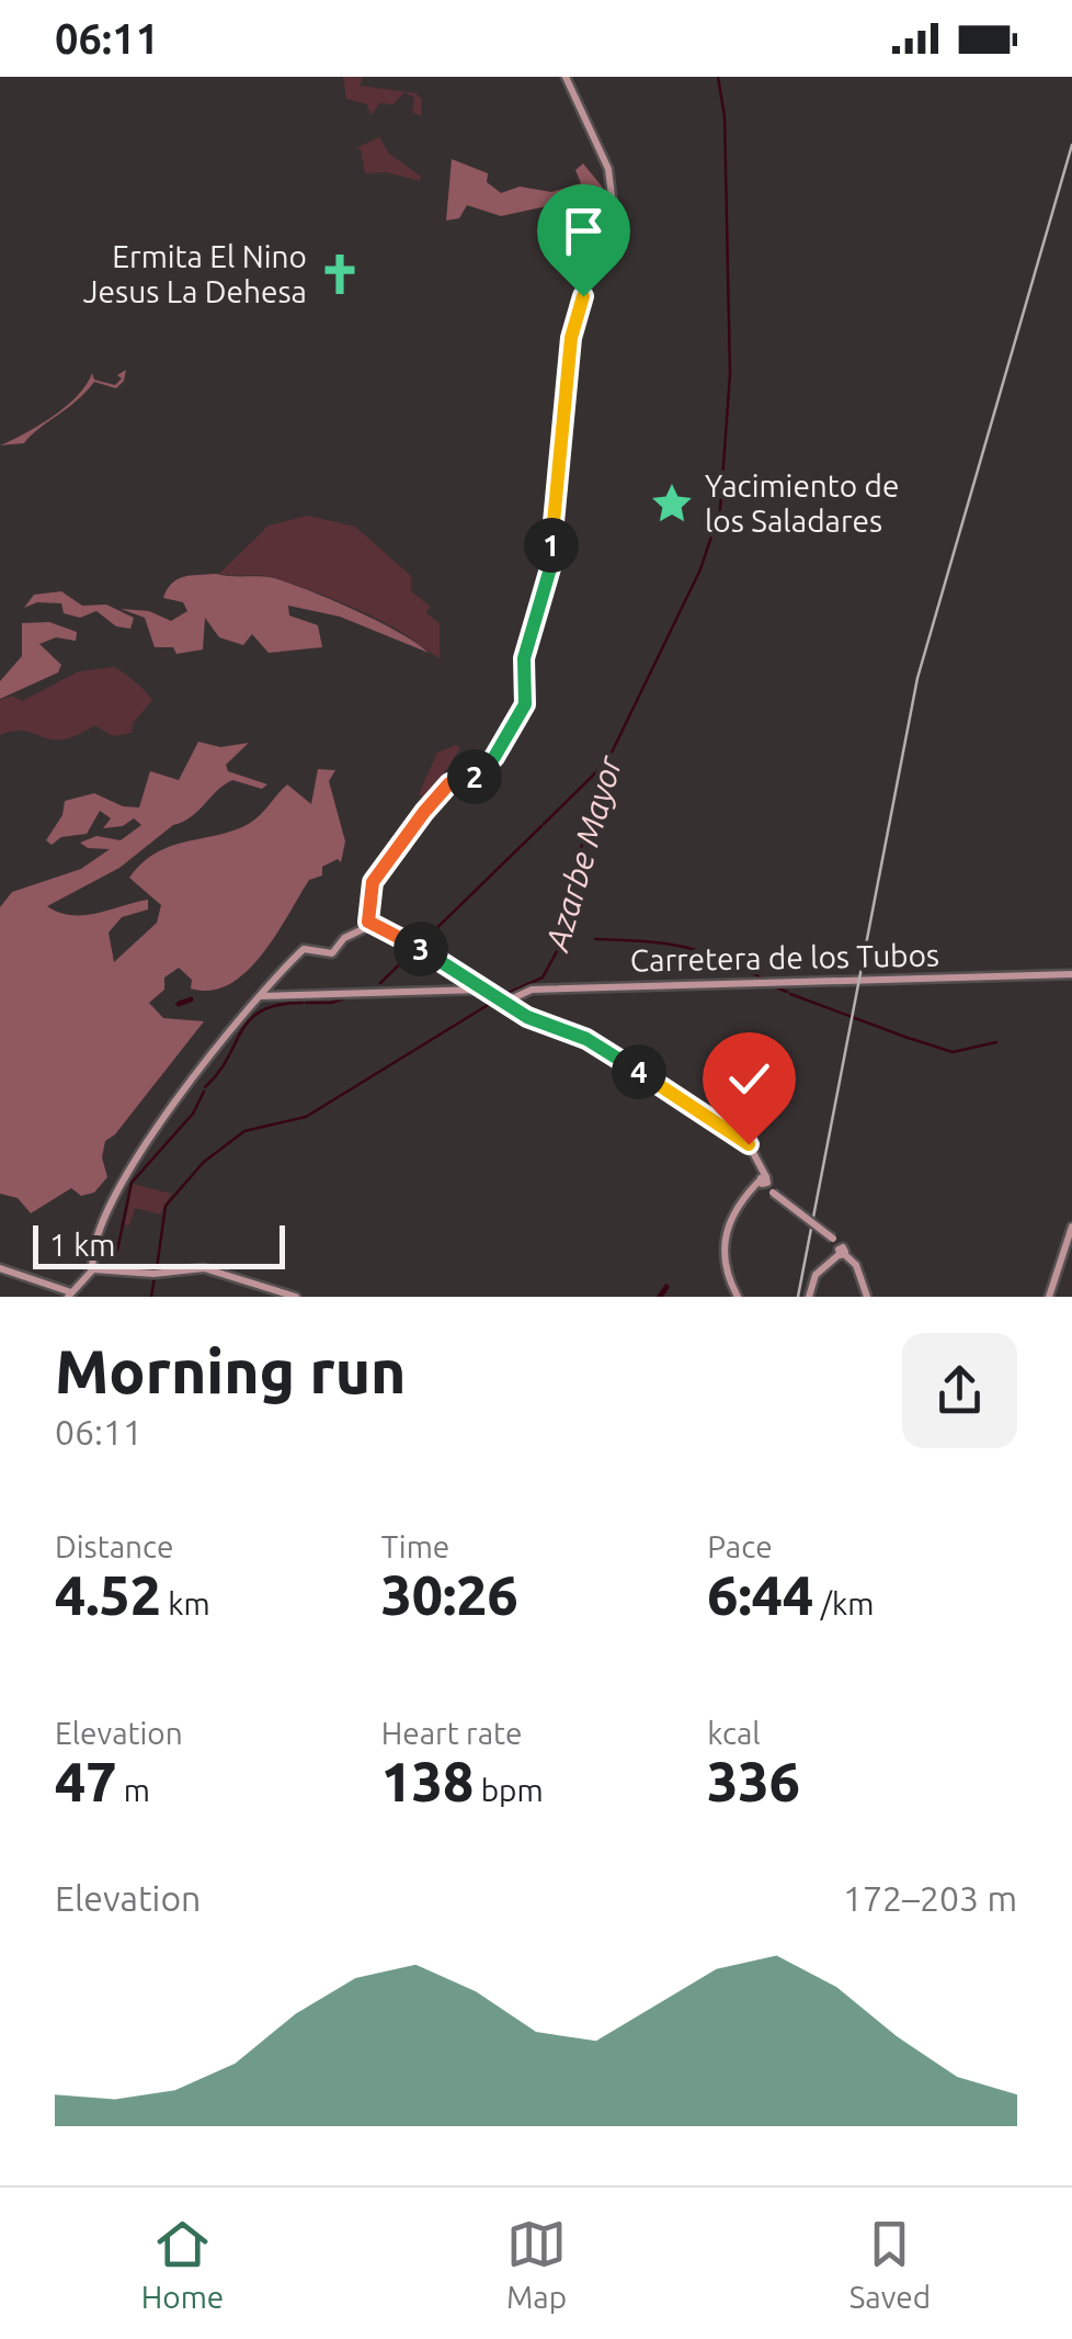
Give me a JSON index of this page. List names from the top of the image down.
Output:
{
  "streets": {
    "main road": ["Carretera de los Tubos"]
  },
  "water": ["Azarbe Mayor"],
  "places": {
    "church": ["Ermita El Nino Jesus La Dehesa"],
    "place": ["Yacimiento de los Saladares"]
  },
  "scale_bar": "1 km",
  "page": {
    "status": "06:11",
    "pins": [
      "1",
      "2",
      "3",
      "4"
    ],
    "scale": "1 km",
    "heading": ["Morning run", "06:11"],
    "stats": [
      ["Distance", "4.52 km"],
      ["Time", "30:26"],
      ["Pace", "6:44 /km"],
      ["Elevation", "47 m"],
      ["Heart rate", "138 bpm"],
      ["kcal", "336"]
    ],
    "chart": ["Elevation", "172–203 m"],
    "tabs": ["Home", "Map", "Saved"]
  }
}
